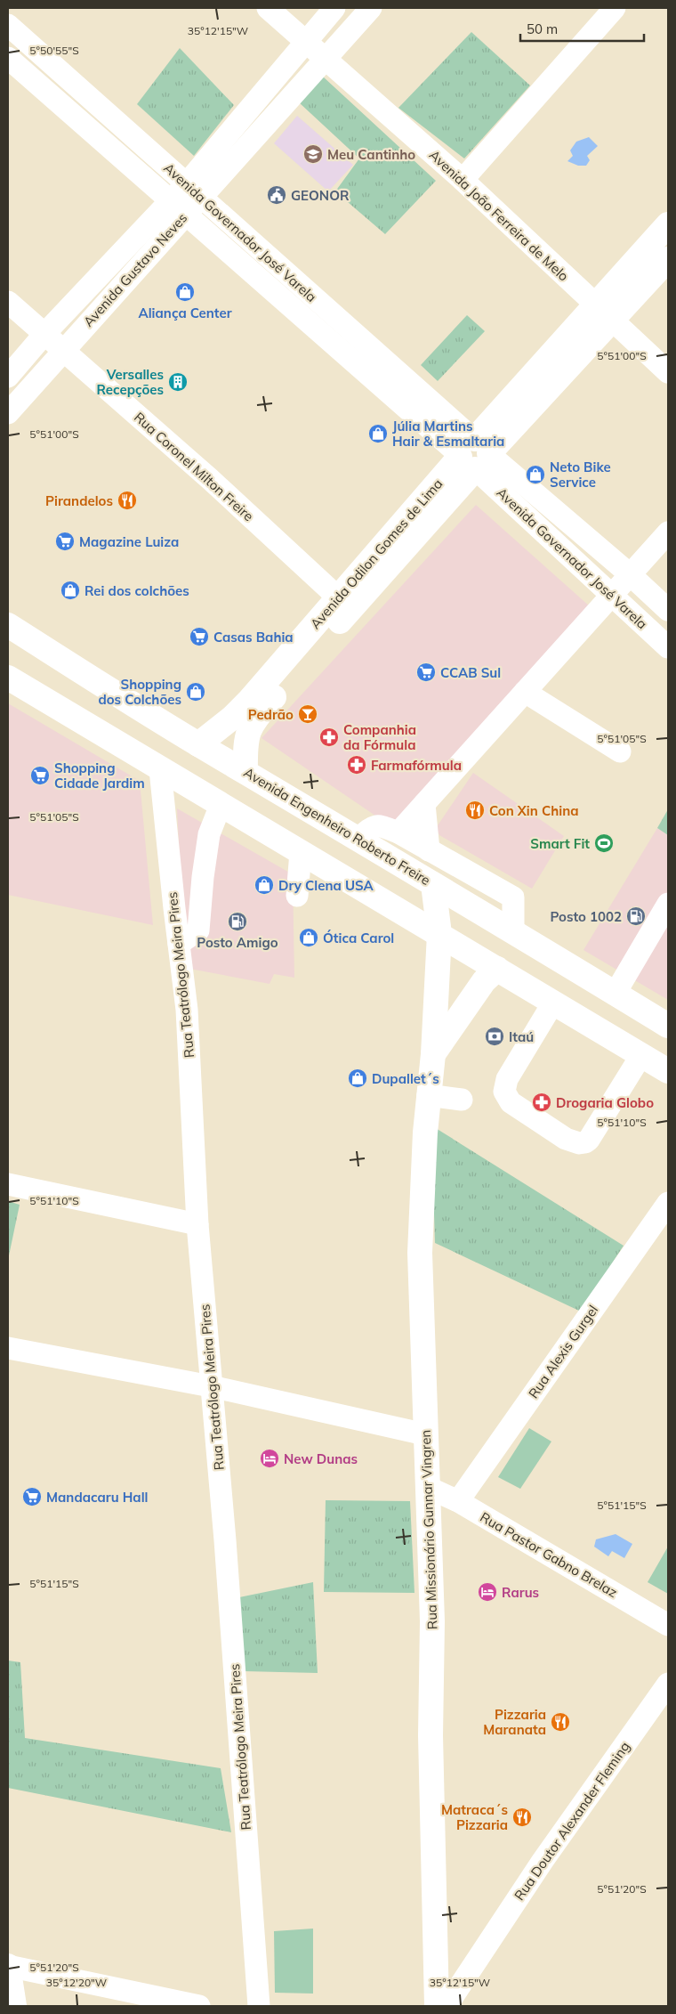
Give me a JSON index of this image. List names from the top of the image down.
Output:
{
  "streets": {
    "main road": ["Avenida Odilon Gomes de Lima", "Avenida Engenheiro Roberto Freire", "Rua Missionário Gunnar Vingren"],
    "street": [
      "Avenida João Ferreira de Melo",
      "Avenida Governador José Varela",
      "Avenida Gustavo Neves",
      "Rua Coronel Milton Freire",
      "Rua Teatrólogo Meira Pires",
      "Rua Alexis Gurgel",
      "Rua Pastor Gabno Brelaz",
      "Rua Doutor Alexander Fleming"
    ]
  },
  "crossings": [
    ["Avenida João Ferreira de Melo", "Avenida Gustavo Neves"],
    ["Avenida João Ferreira de Melo", "Avenida Odilon Gomes de Lima"],
    ["Avenida Governador José Varela", "Avenida Gustavo Neves"],
    ["Avenida Governador José Varela", "Avenida Odilon Gomes de Lima"],
    ["Avenida Gustavo Neves", "Rua Coronel Milton Freire"],
    ["Rua Coronel Milton Freire", "Avenida Odilon Gomes de Lima"],
    ["Avenida Odilon Gomes de Lima", "Avenida Engenheiro Roberto Freire"],
    ["Avenida Engenheiro Roberto Freire", "Rua Missionário Gunnar Vingren"],
    ["Rua Alexis Gurgel", "Rua Pastor Gabno Brelaz"],
    ["Rua Missionário Gunnar Vingren", "Rua Pastor Gabno Brelaz"],
    ["Rua Missionário Gunnar Vingren", "Rua Doutor Alexander Fleming"]
  ],
  "places": {
    "school or university": ["Meu Cantinho"],
    "public building": ["GEONOR"],
    "shop": [
      "Aliança Center",
      "Júlia Martins Hair & Esmaltaria",
      "Neto Bike Service",
      "Rei dos colchões",
      "Shopping dos Colchões",
      "Dry Clena USA",
      "Ótica Carol",
      "Dupallet´s"
    ],
    "building": ["Versalles Recepções"],
    "restaurant": [
      "Pirandelos",
      "Con Xin China",
      "Pizzaria Maranata",
      "Matraca´s Pizzaria"
    ],
    "supermarket": [
      "Magazine Luiza",
      "Casas Bahia",
      "CCAB Sul",
      "Shopping Cidade Jardim",
      "Mandacaru Hall"
    ],
    "bar": ["Pedrão"],
    "pharmacy": ["Companhia da Fórmula", "Farmafórmula", "Drogaria Globo"],
    "sports": ["Smart Fit"],
    "fuel station": ["Posto 1002", "Posto Amigo"],
    "bank": ["Itaú"],
    "hotel": ["New Dunas", "Rarus"]
  },
  "scale_bar": "50 m",
  "coordinates": [
    "35°12'15\"W",
    "5°50'55\"S",
    "5°51'00\"S",
    "5°51'05\"S",
    "5°51'10\"S",
    "5°51'15\"S",
    "5°51'20\"S",
    "35°12'20\"W"
  ]
}
